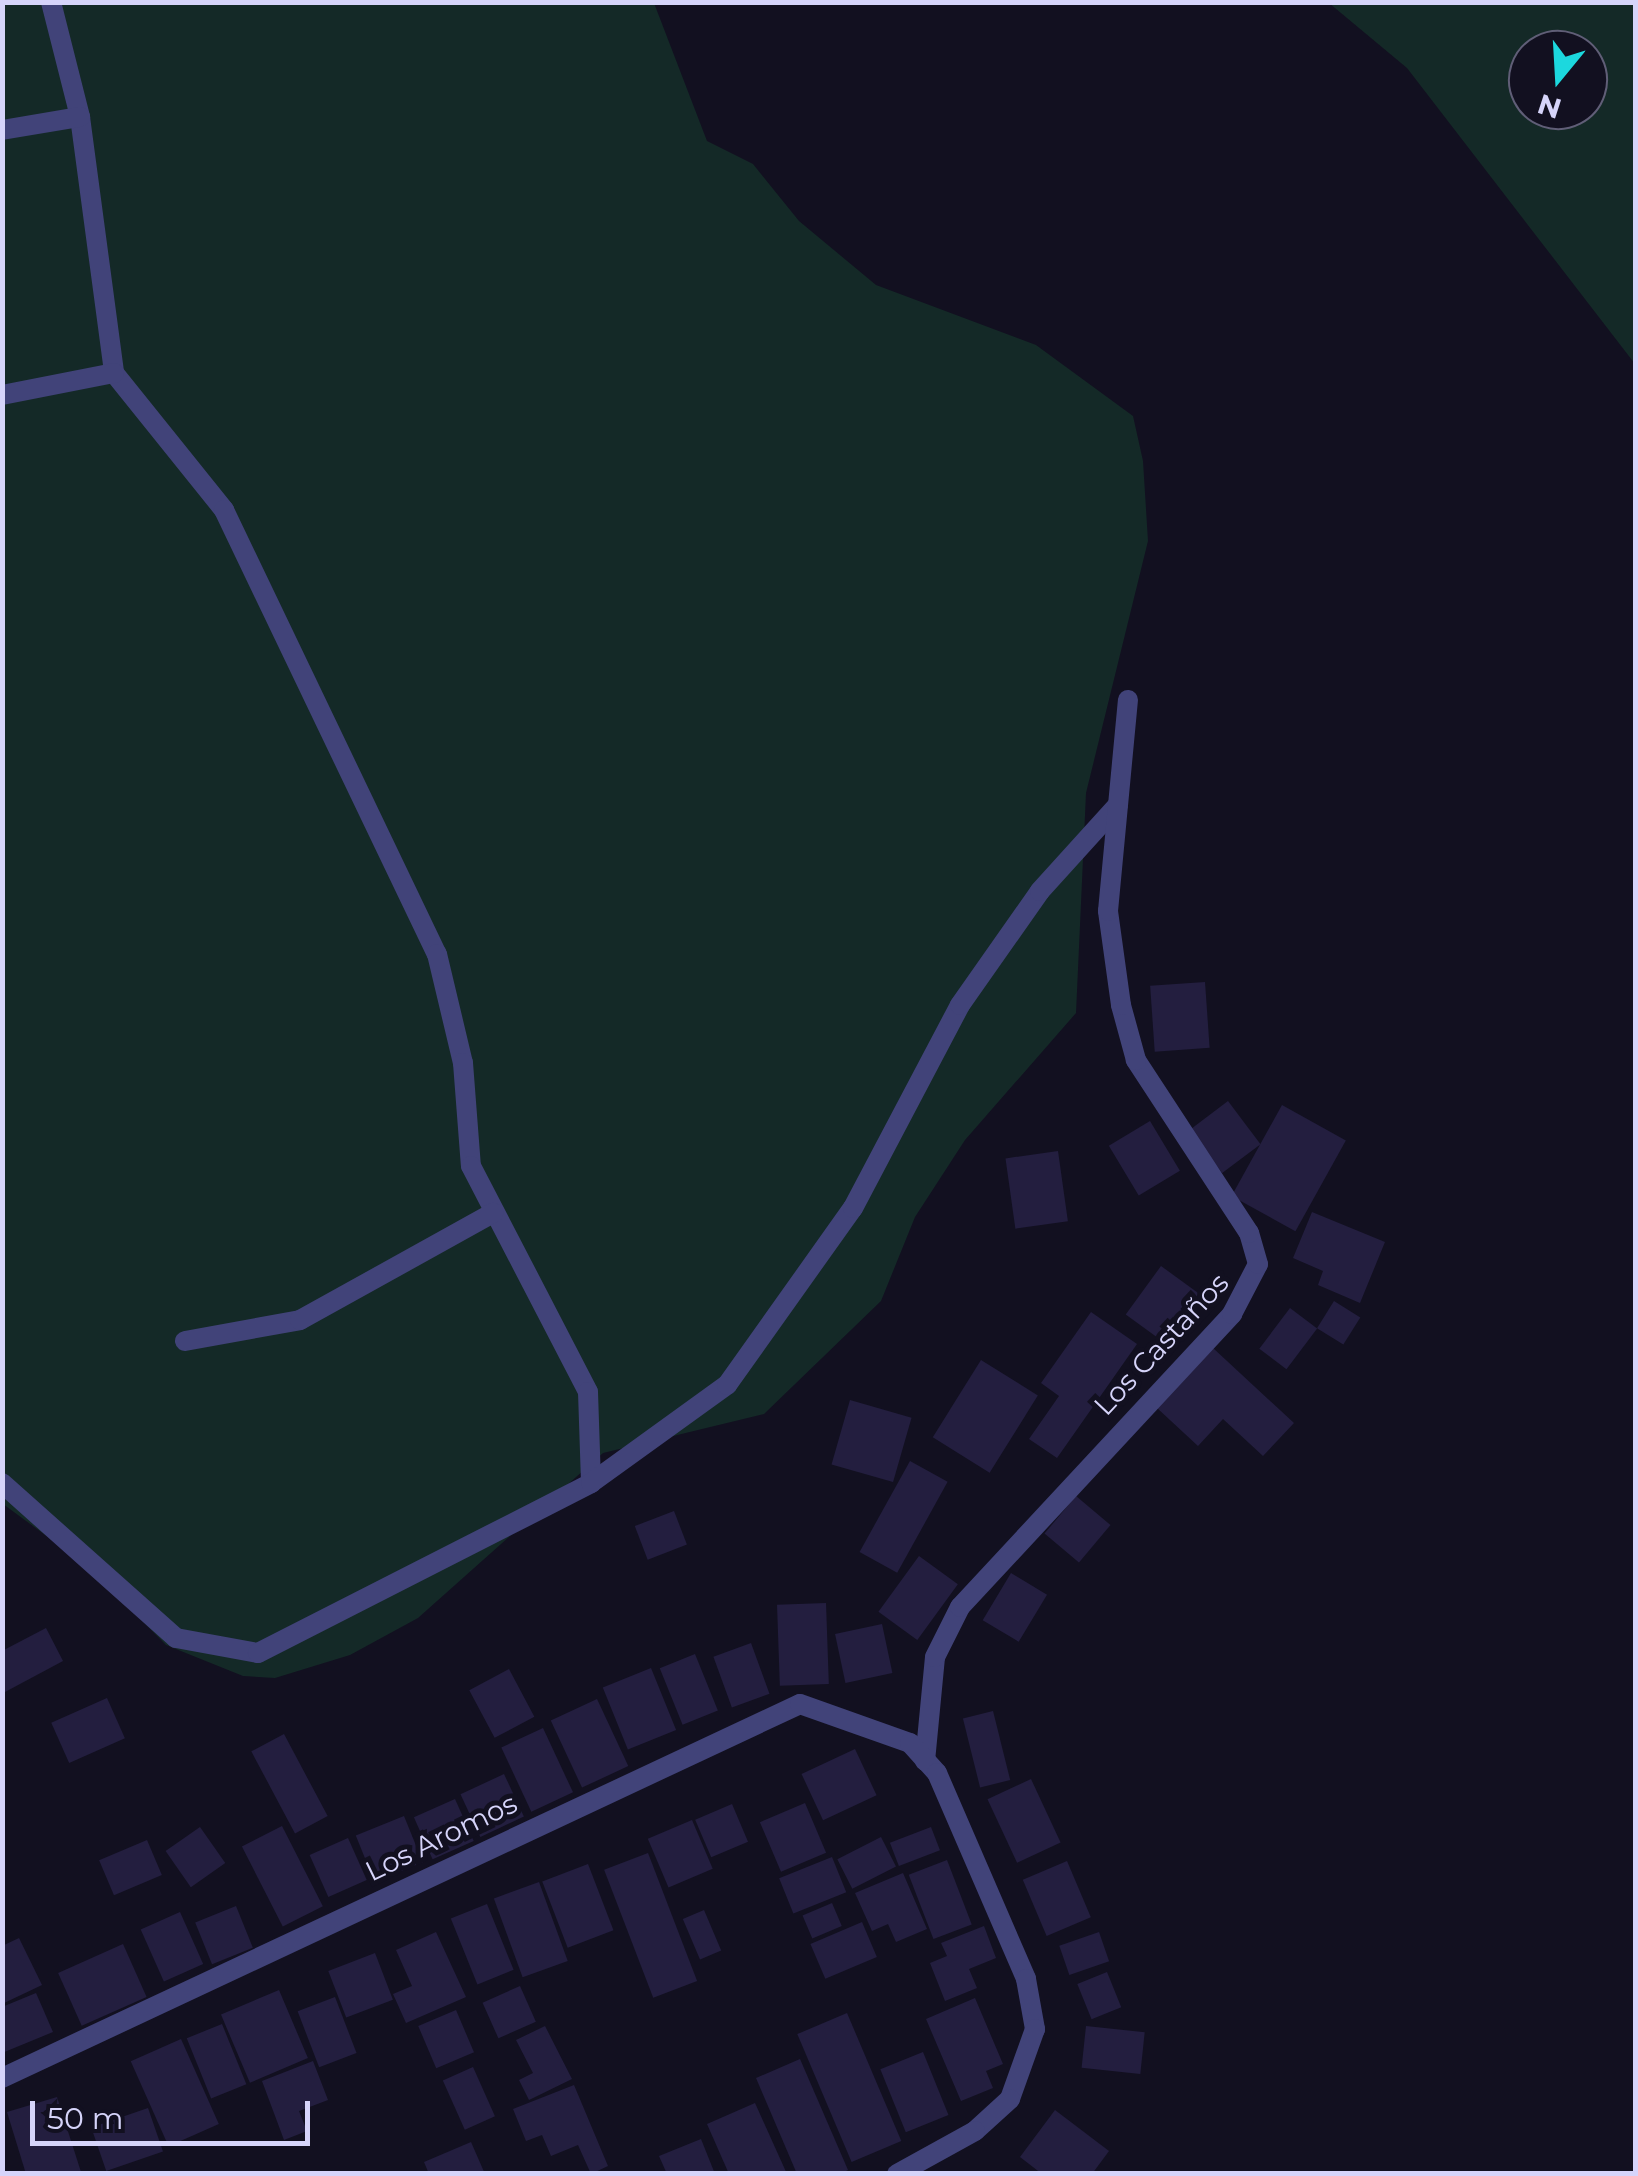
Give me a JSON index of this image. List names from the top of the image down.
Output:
{
  "streets": {
    "street": ["Los Castaños", "Los Aromos"]
  },
  "crossings": [
    ["Los Castaños", "Los Aromos"]
  ],
  "scale_bar": "50 m",
  "north": "bottom"
}
